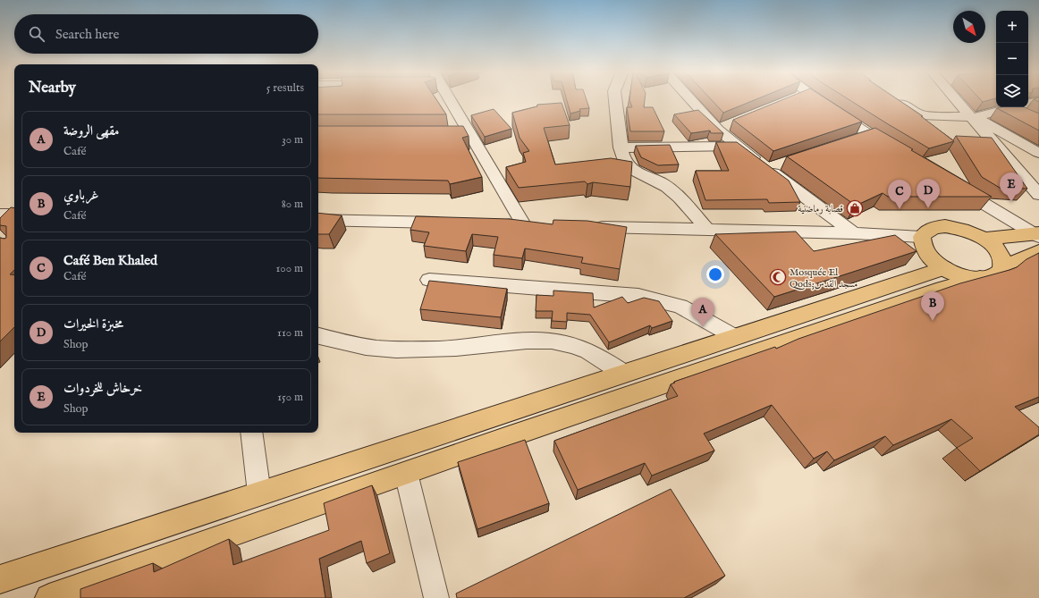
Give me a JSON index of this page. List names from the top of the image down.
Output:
{
  "places": {
    "shop": ["قصابة رماضنية"],
    "mosque": ["Mosquée El Qods;مسجد القدس"]
  },
  "north": "bottom right",
  "page": {
    "map_buttons": ["+", "−"],
    "search": "Search here",
    "heading": ["Nearby", "5 results"],
    "list": [
      {
        "mark": "A",
        "name": "مقهى الروضة",
        "note": "Café",
        "value": "30 m"
      },
      {
        "mark": "B",
        "name": "غرباوي",
        "note": "Café",
        "value": "80 m"
      },
      {
        "mark": "C",
        "name": "Café Ben Khaled",
        "note": "Café",
        "value": "100 m"
      },
      {
        "mark": "D",
        "name": "مخبزة الخيرات",
        "note": "Shop",
        "value": "110 m"
      },
      {
        "mark": "E",
        "name": "خرخاش للخردوات",
        "note": "Shop",
        "value": "150 m"
      }
    ],
    "pins": [
      "E",
      "D",
      "C",
      "B",
      "A"
    ]
  }
}
